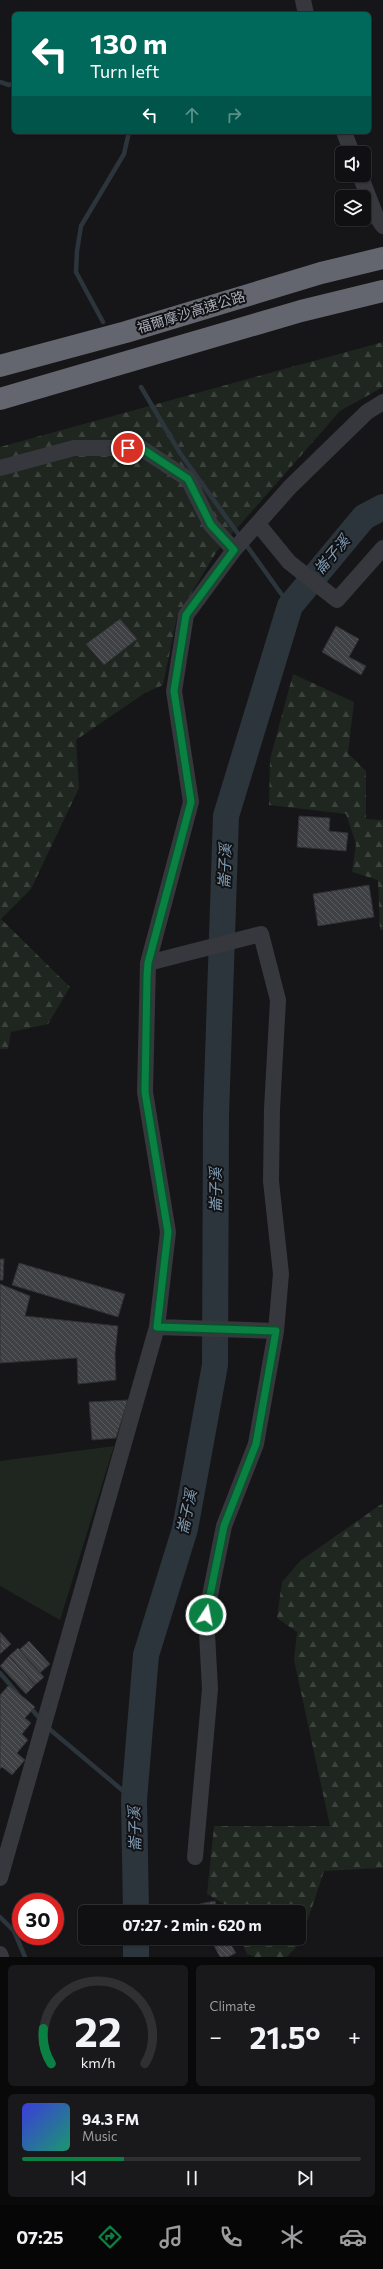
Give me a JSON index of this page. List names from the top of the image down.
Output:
{
  "streets": {
    "highway": ["福爾摩沙高速公路"]
  },
  "water": ["崙子溪"],
  "page": {
    "turn": ["130 m", "Turn left"],
    "limit": "30",
    "trip": "07:27 · 2 min · 620 m",
    "tile": "Climate",
    "heat": ["−", "21.5°", "+"],
    "song": ["94.3 FM", "Music"],
    "tabs": "07:25",
    "gauge": ["22", "km/h"]
  }
}
